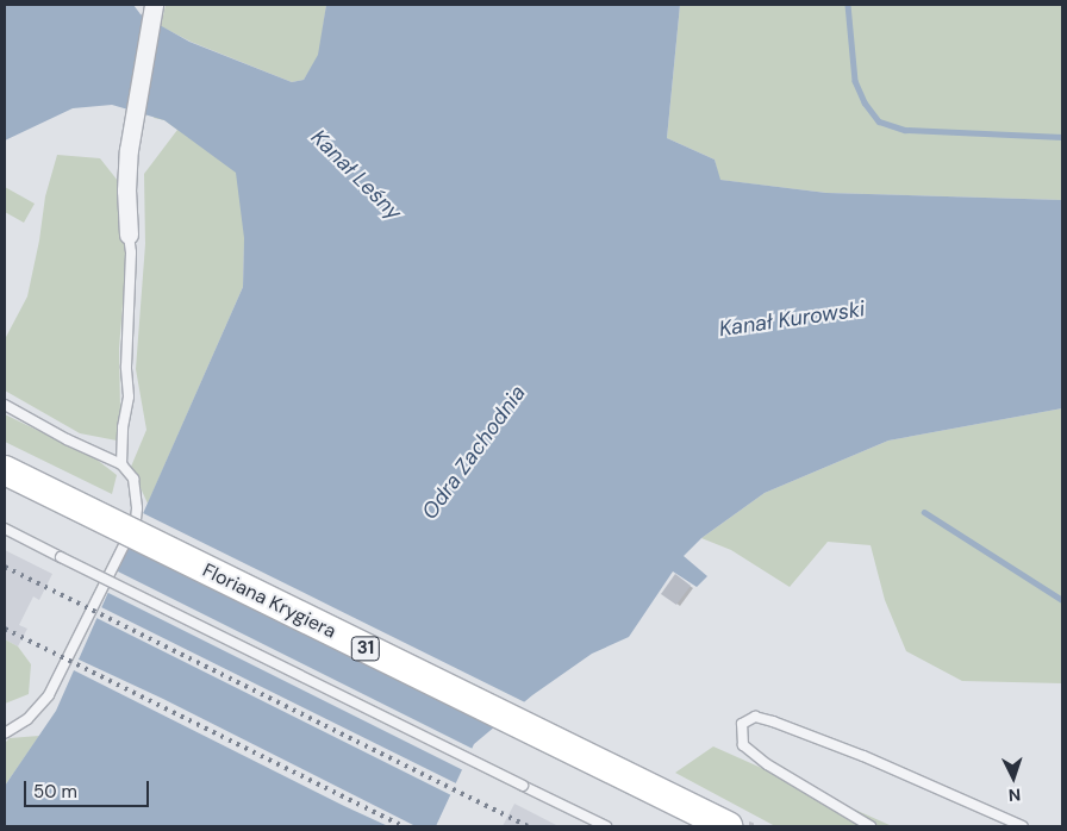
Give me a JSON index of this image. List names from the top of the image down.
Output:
{
  "streets": {
    "main road": ["Floriana Krygiera", "31"]
  },
  "water": ["Kanał Leśny", "Kanał Kurowski", "Odra Zachodnia"],
  "scale_bar": "50 m",
  "north": "bottom"
}
